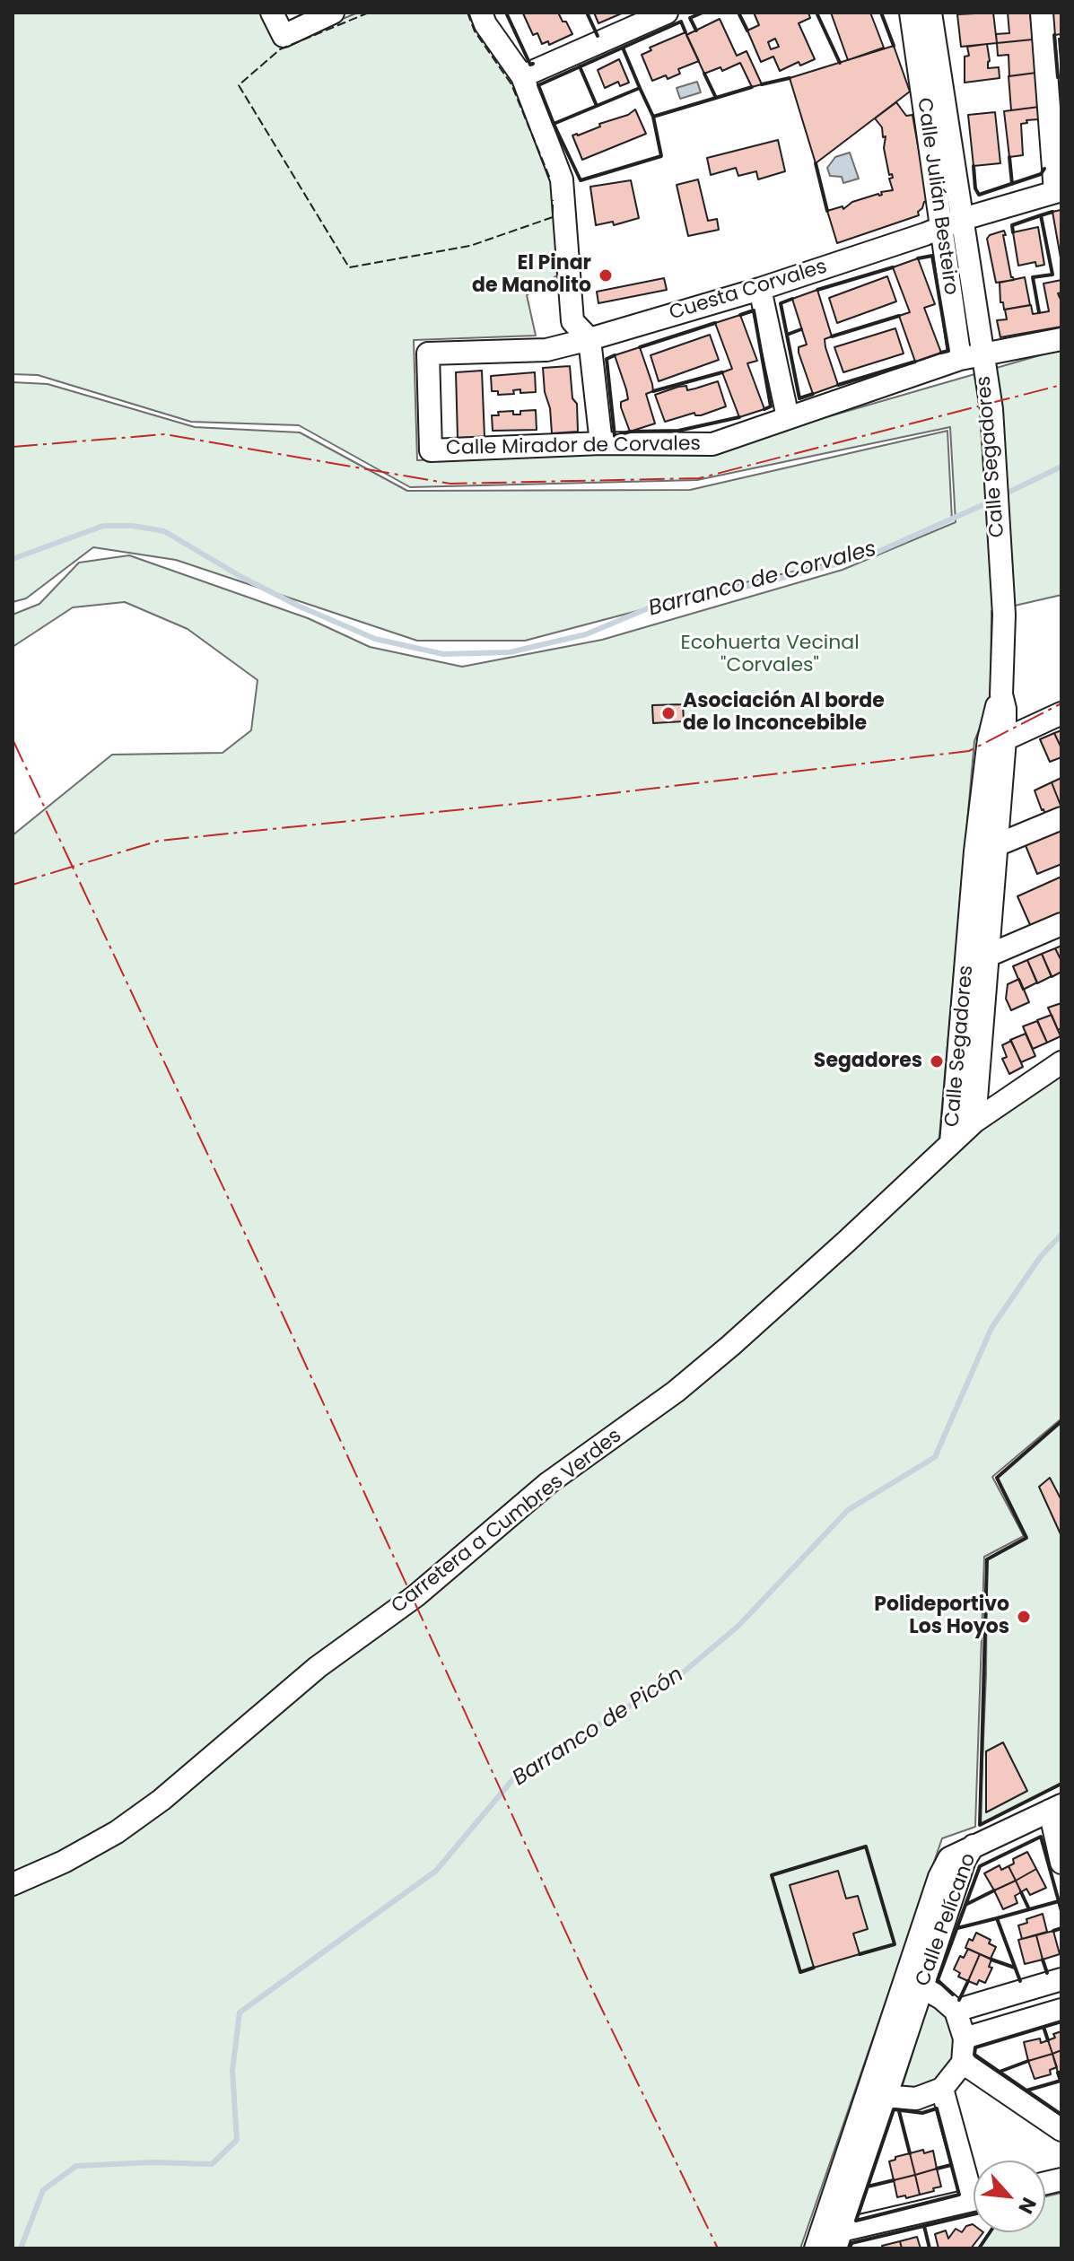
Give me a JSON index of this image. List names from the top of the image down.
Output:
{
  "streets": {
    "street": [
      "Calle Julián Besteiro",
      "Cuesta Corvales",
      "Calle Mirador de Corvales",
      "Calle Segadores",
      "Carretera a Cumbres Verdes",
      "Calle Pelícano"
    ]
  },
  "crossings": [
    ["Calle Julián Besteiro", "Cuesta Corvales"],
    ["Calle Julián Besteiro", "Calle Segadores"],
    ["Cuesta Corvales", "Calle Mirador de Corvales"],
    ["Cuesta Corvales", "Calle Segadores"],
    ["Calle Mirador de Corvales", "Calle Segadores"],
    ["Calle Segadores", "Carretera a Cumbres Verdes"]
  ],
  "water": ["Barranco de Corvales", "Barranco de Picón"],
  "parks": ["Ecohuerta Vecinal \"Corvales\""],
  "places": [
    "El Pinar de Manolito",
    "Asociación Al borde de lo Inconcebible",
    "Segadores",
    "Polideportivo Los Hoyos"
  ],
  "north": "bottom right"
}
